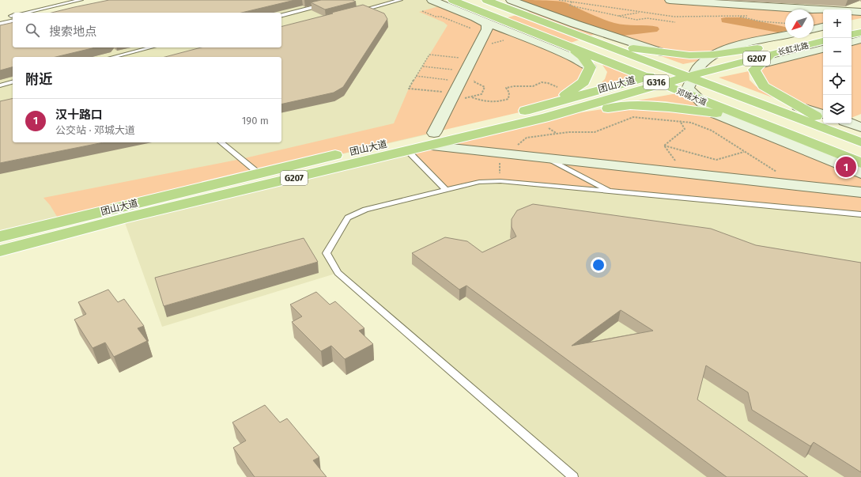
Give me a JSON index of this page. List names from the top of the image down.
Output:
{
  "streets": {
    "highway": [
      "长虹北路",
      "G207",
      "G316",
      "团山大道",
      "邓城大道"
    ]
  },
  "crossings": [
    ["长虹北路", "团山大道"],
    ["长虹北路", "邓城大道"],
    ["团山大道", "邓城大道"]
  ],
  "north": "bottom left",
  "page": {
    "map_buttons": ["+", "−"],
    "search": "搜索地点",
    "heading": "附近",
    "list": [
      {
        "mark": "1",
        "name": "汉十路口",
        "note": "公交站 · 邓城大道",
        "value": "190 m"
      }
    ],
    "pins": "1"
  }
}
